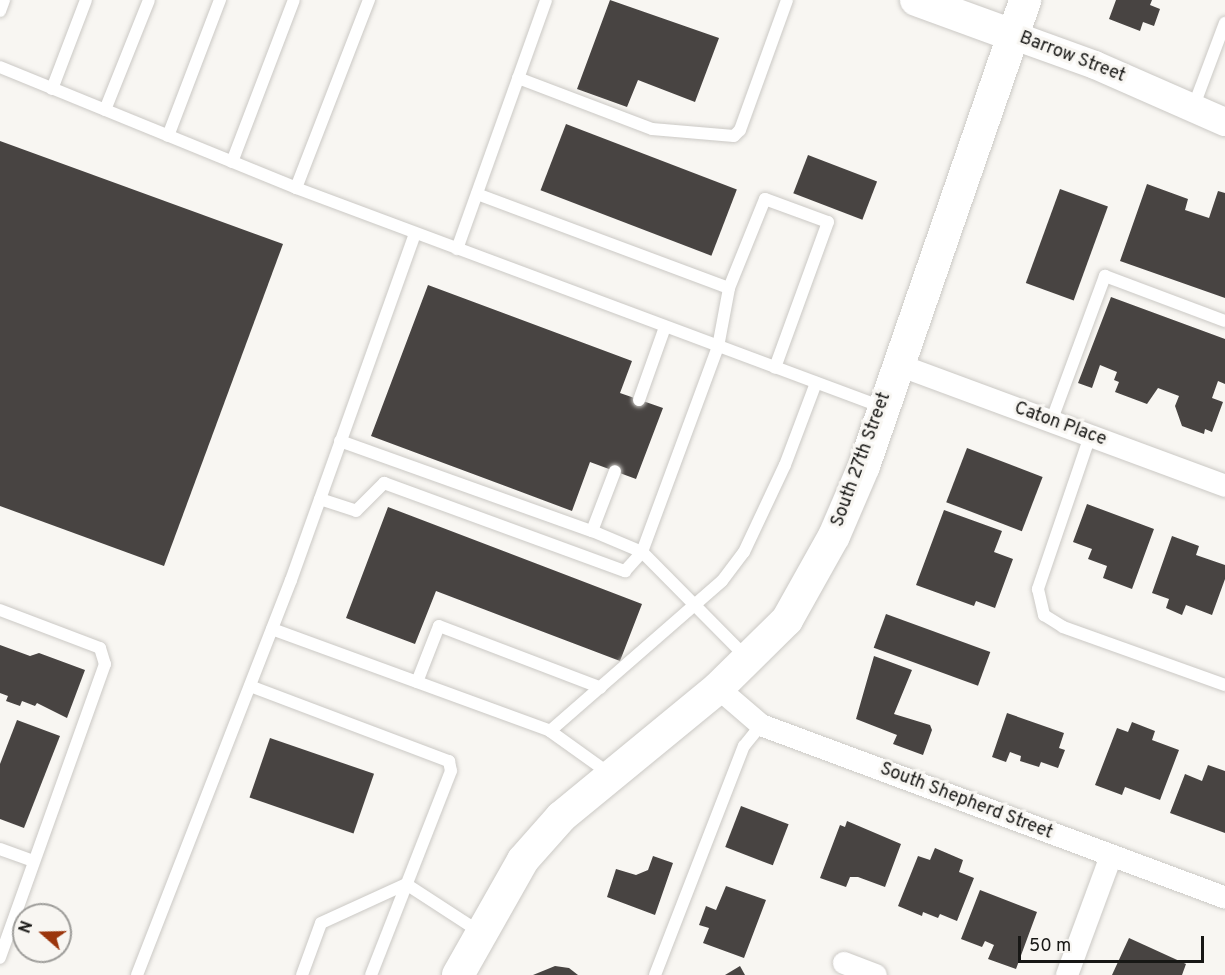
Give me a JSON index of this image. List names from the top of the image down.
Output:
{
  "streets": {
    "main road": ["Barrow Street", "South 27th Street"],
    "street": ["Caton Place", "South Shepherd Street"]
  },
  "crossings": [
    ["Barrow Street", "South 27th Street"],
    ["Caton Place", "South 27th Street"],
    ["South 27th Street", "South Shepherd Street"]
  ],
  "scale_bar": "50 m",
  "north": "left"
}
